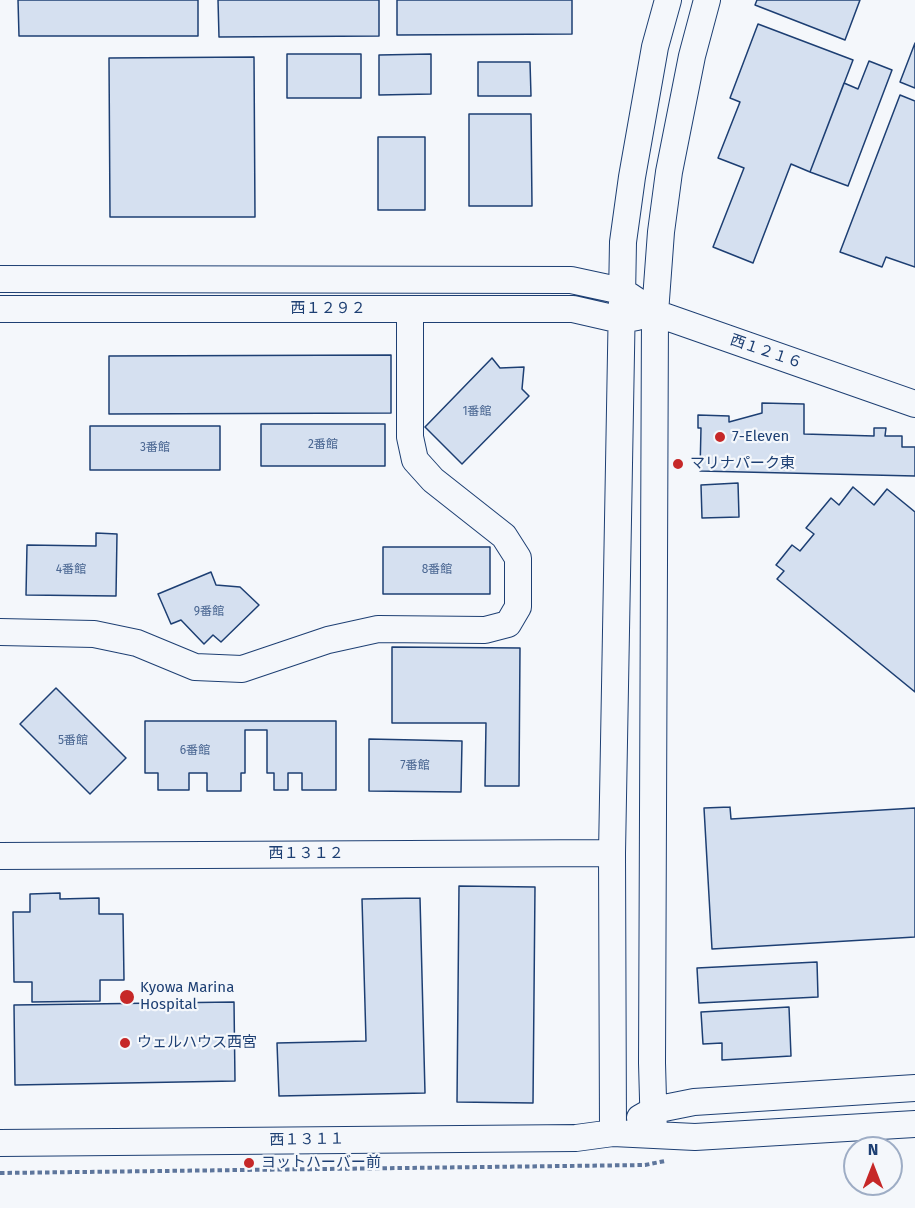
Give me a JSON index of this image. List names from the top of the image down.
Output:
{
  "streets": {
    "street": [
      "西１２９２",
      "西１２１６",
      "西１３１２",
      "西１３１１"
    ]
  },
  "crossings": [
    ["西１２９２", "西１２１６"]
  ],
  "places": [
    "7-Eleven",
    "マリナパーク東",
    "Kyowa Marina Hospital",
    "ウェルハウス西宮",
    "ヨットハーバー前"
  ],
  "house_numbers": [
    "1番館",
    "2番館",
    "3番館",
    "4番館",
    "8番館",
    "9番館",
    "5番館",
    "6番館",
    "7番館"
  ],
  "north": "top"
}
